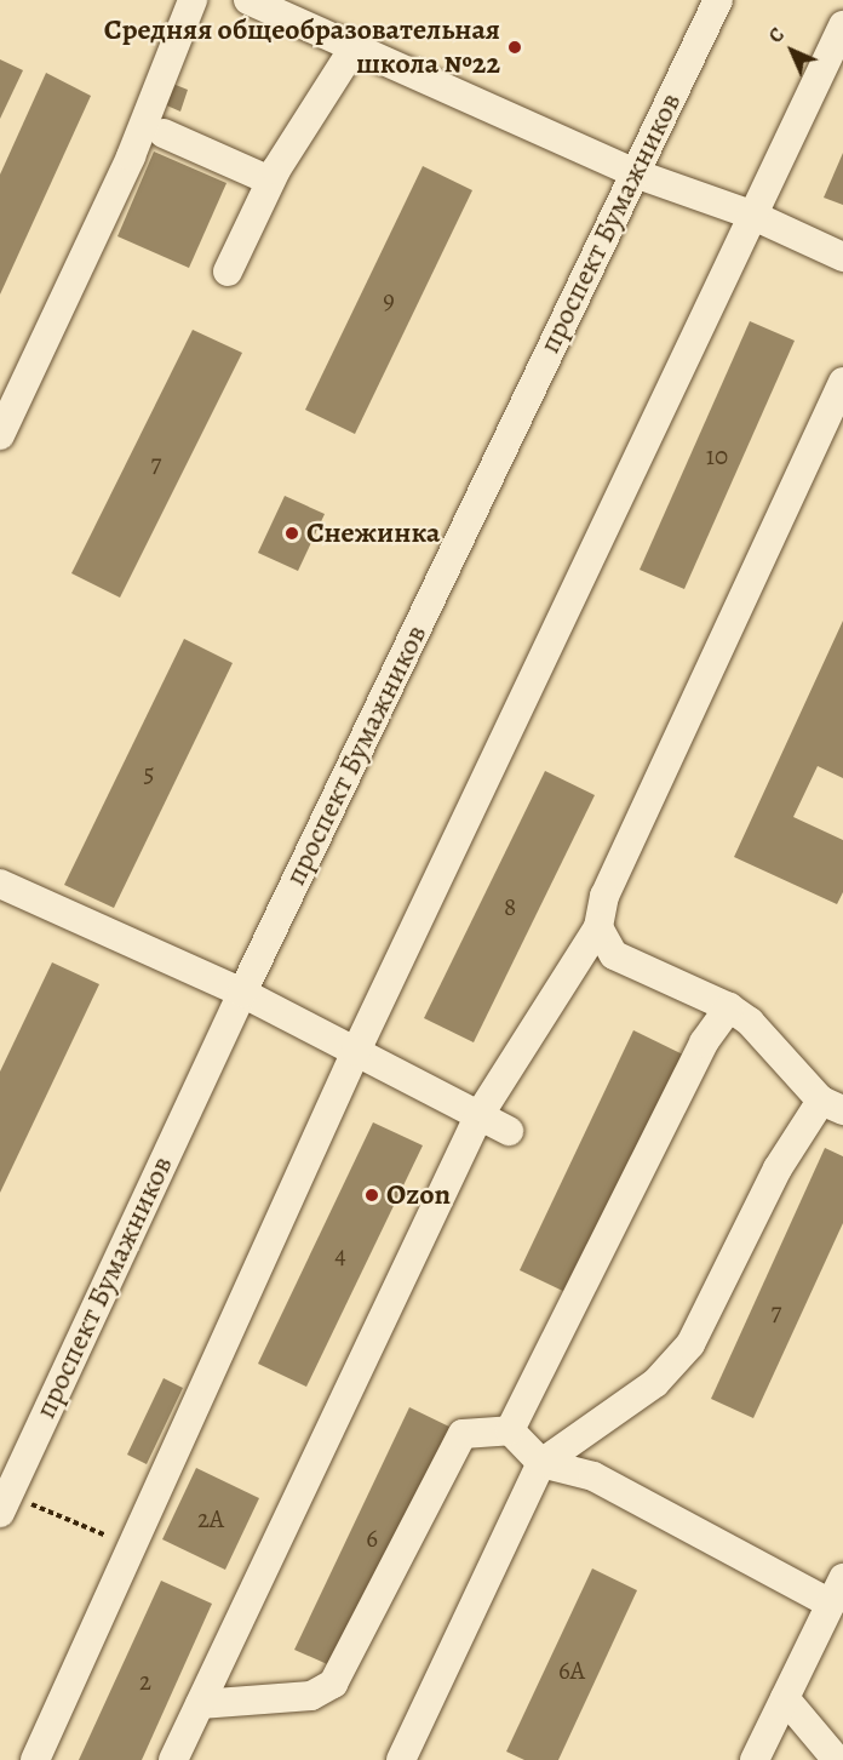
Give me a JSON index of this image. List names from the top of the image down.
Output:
{
  "streets": {
    "street": ["проспект Бумажников"]
  },
  "places": ["Средняя общеобразовательная школа №22", "Снежинка", "Ozon"],
  "house_numbers": [
    "9",
    "10",
    "7",
    "5",
    "8",
    "4",
    "7",
    "2А",
    "6",
    "6А",
    "2"
  ],
  "north": "top left"
}
